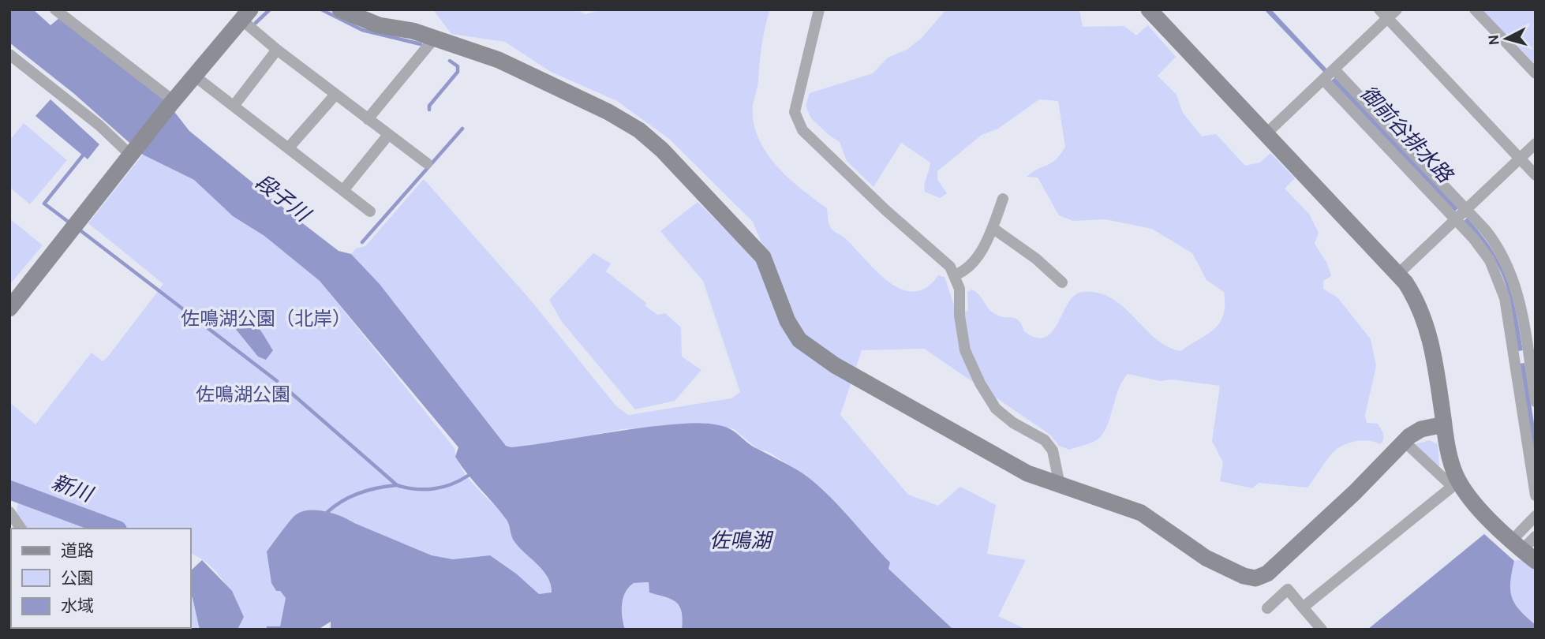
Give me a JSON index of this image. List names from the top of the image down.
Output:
{
  "water": [
    "御前谷排水路",
    "段子川",
    "新川",
    "佐鳴湖"
  ],
  "parks": ["佐鳴湖公園（北岸）", "佐鳴湖公園"],
  "legend": ["道路", "公園", "水域"],
  "north": "left"
}
